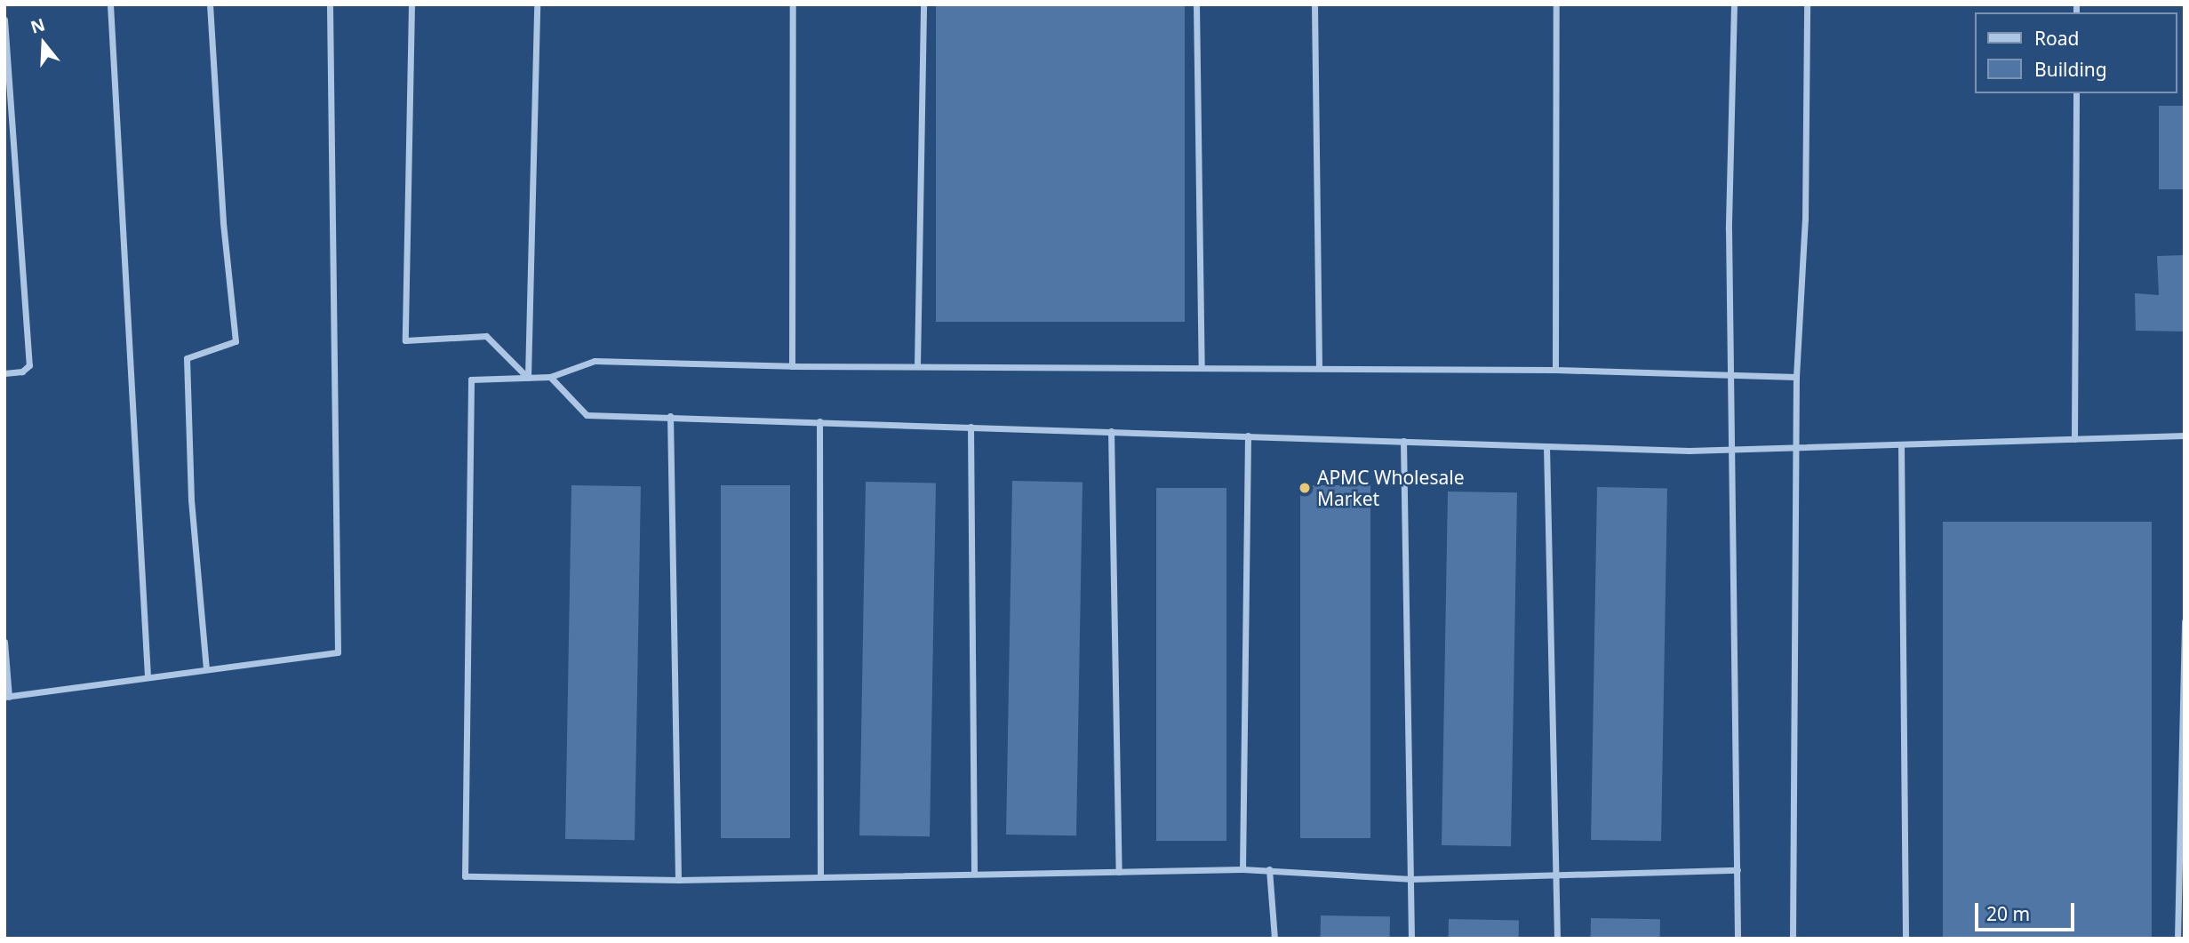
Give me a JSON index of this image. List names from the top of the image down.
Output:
{
  "places": ["APMC Wholesale Market"],
  "legend": ["Road", "Building"],
  "scale_bar": "20 m",
  "north": "top"
}
